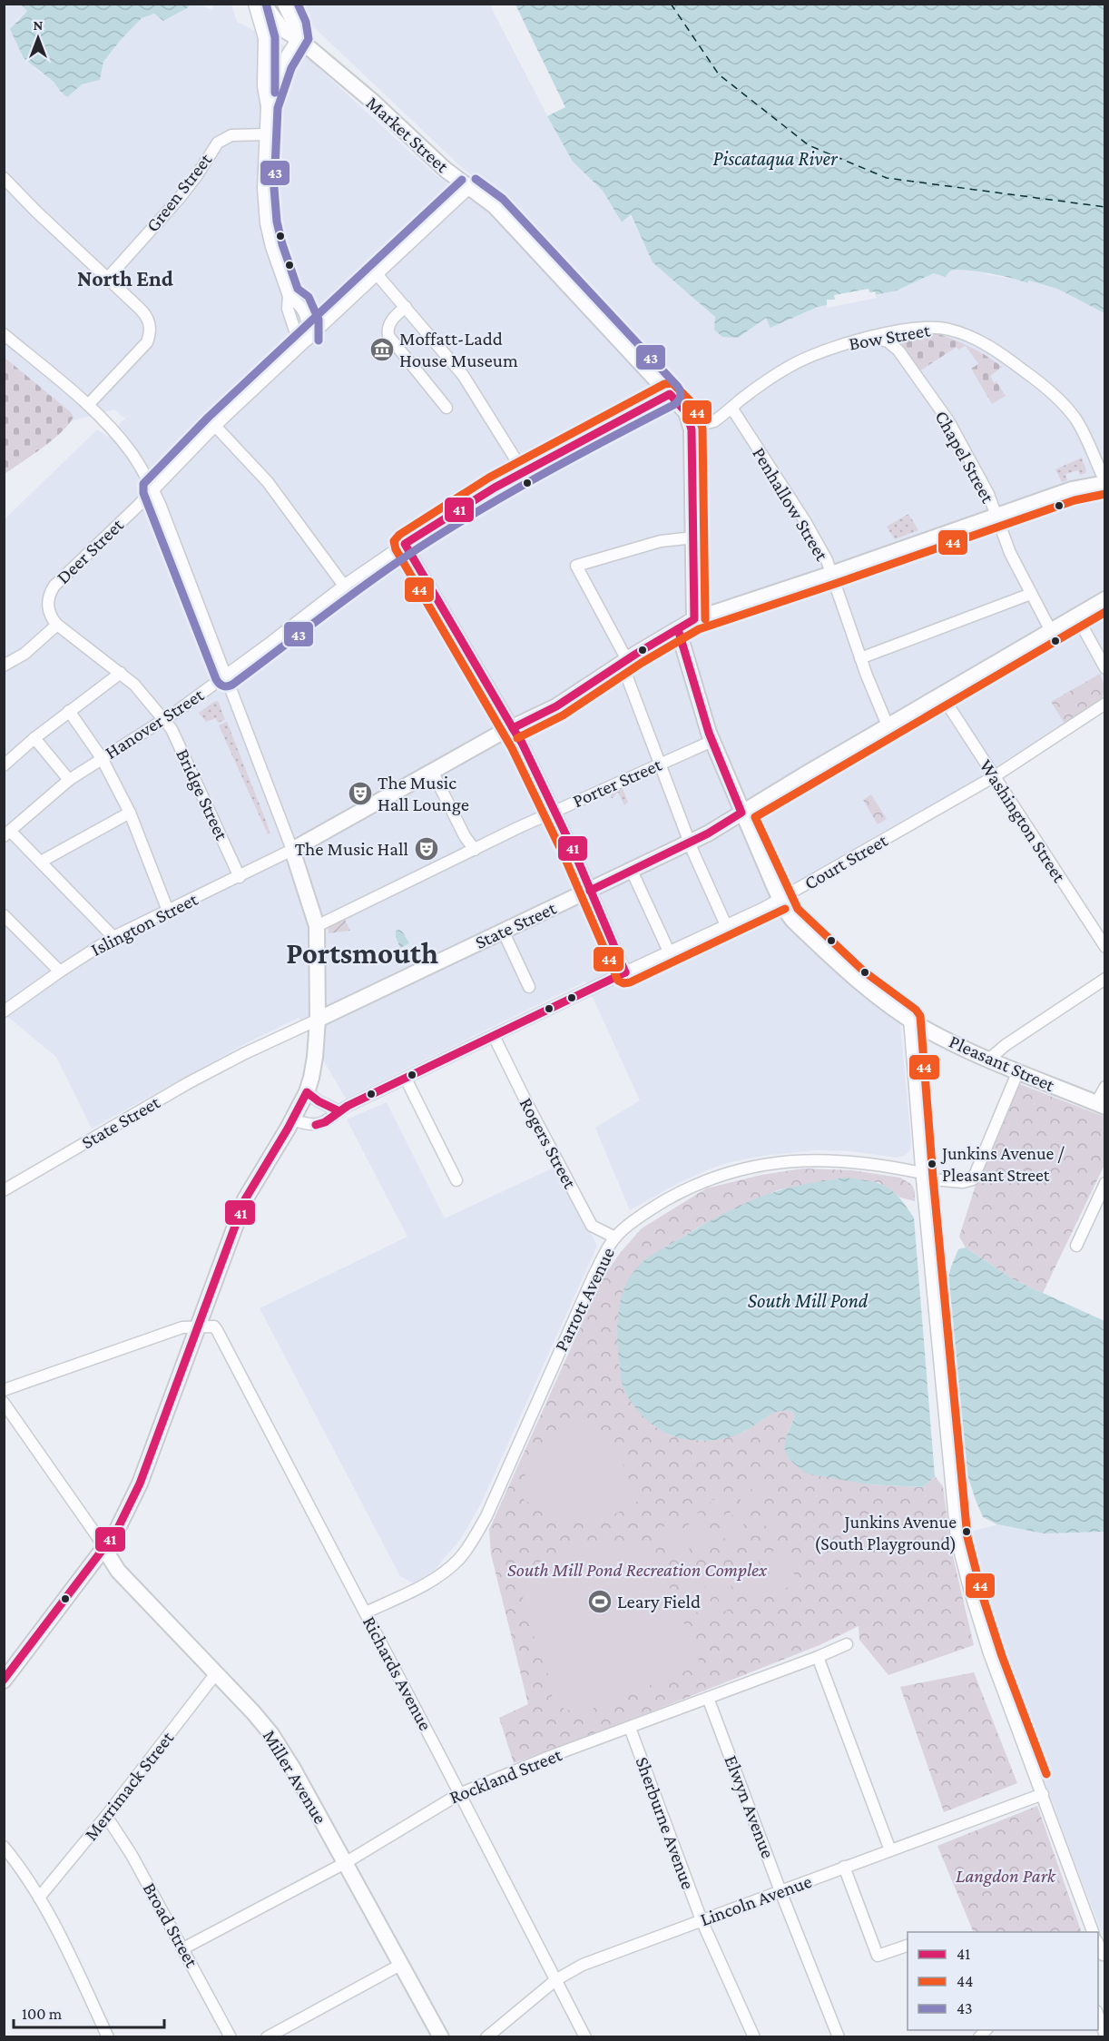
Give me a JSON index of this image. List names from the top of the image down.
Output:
{
  "streets": {
    "main road": [
      "Market Street",
      "State Street",
      "Pleasant Street",
      "Miller Avenue"
    ],
    "street": [
      "Green Street",
      "Bow Street",
      "Chapel Street",
      "Penhallow Street",
      "Deer Street",
      "Hanover Street",
      "Porter Street",
      "Bridge Street",
      "Washington Street",
      "Court Street",
      "Islington Street",
      "Rogers Street",
      "Parrott Avenue",
      "Richards Avenue",
      "Rockland Street",
      "Merrimack Street",
      "Elwyn Avenue",
      "Sherburne Avenue",
      "Lincoln Avenue",
      "Broad Street"
    ]
  },
  "crossings": [
    ["Market Street", "Bow Street"],
    ["Market Street", "Deer Street"],
    ["Market Street", "Hanover Street"],
    ["Bow Street", "Chapel Street"],
    ["Bow Street", "Penhallow Street"],
    ["Chapel Street", "State Street"],
    ["Penhallow Street", "State Street"],
    ["Deer Street", "Bridge Street"],
    ["Hanover Street", "Bridge Street"],
    ["Porter Street", "Pleasant Street"],
    ["Bridge Street", "Islington Street"],
    ["Washington Street", "Court Street"],
    ["Washington Street", "State Street"],
    ["Court Street", "Pleasant Street"],
    ["Court Street", "Rogers Street"],
    ["State Street", "Pleasant Street"],
    ["Pleasant Street", "Parrott Avenue"],
    ["Rogers Street", "Parrott Avenue"],
    ["Parrott Avenue", "Richards Avenue"],
    ["Richards Avenue", "Rockland Street"],
    ["Richards Avenue", "Lincoln Avenue"],
    ["Rockland Street", "Miller Avenue"],
    ["Rockland Street", "Elwyn Avenue"],
    ["Rockland Street", "Sherburne Avenue"],
    ["Rockland Street", "Broad Street"],
    ["Miller Avenue", "Merrimack Street"],
    ["Merrimack Street", "Broad Street"],
    ["Elwyn Avenue", "Lincoln Avenue"],
    ["Sherburne Avenue", "Lincoln Avenue"]
  ],
  "districts": ["North End", "Portsmouth"],
  "water": ["Piscataqua River", "South Mill Pond"],
  "parks": ["South Mill Pond Recreation Complex", "Langdon Park"],
  "places": {
    "museum": ["Moffatt-Ladd House Museum"],
    "theatre": ["The Music Hall Lounge", "The Music Hall"],
    "other": ["Junkins Avenue / Pleasant Street", "Junkins Avenue (South Playground)"],
    "sports": ["Leary Field"]
  },
  "lines": ["transit line 43", "transit line 44", "transit line 41"],
  "legend": ["41", "44", "43"],
  "scale_bar": "100 m",
  "north": "top"
}
